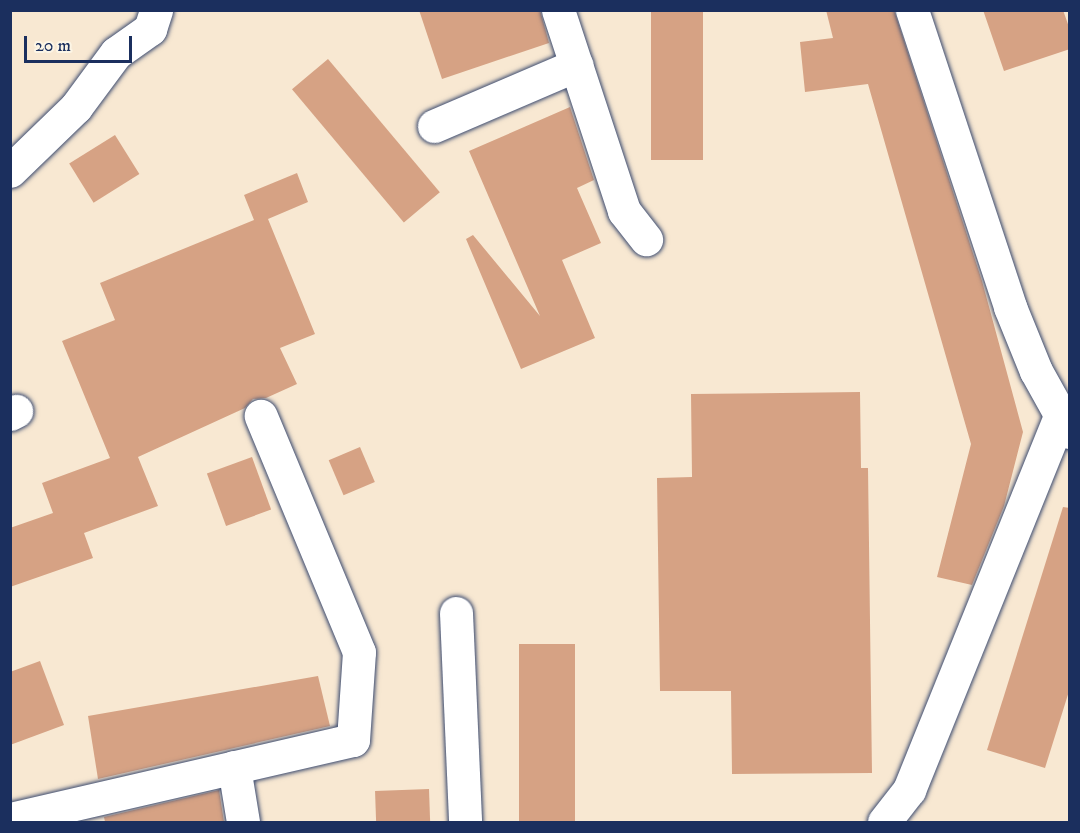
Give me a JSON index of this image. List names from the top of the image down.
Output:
{
  "scale_bar": "20 m"
}
